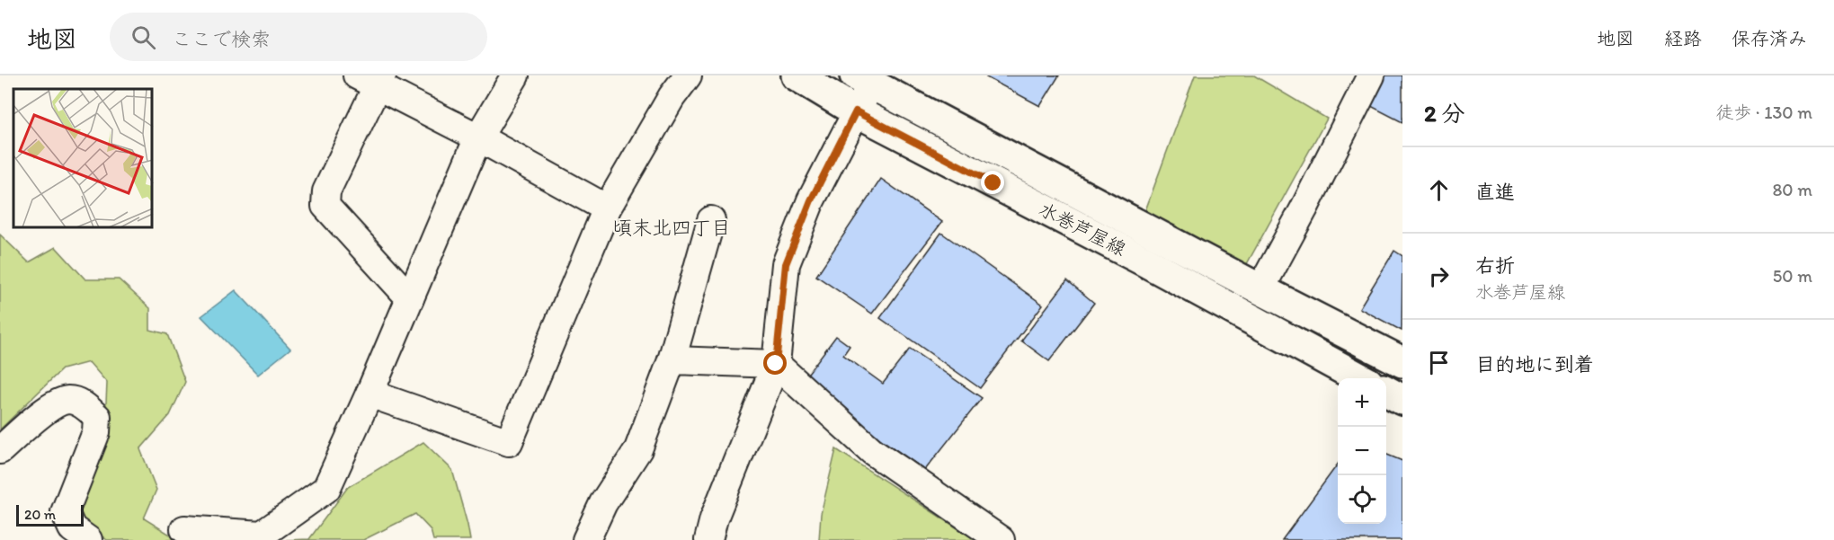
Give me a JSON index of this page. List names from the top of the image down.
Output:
{
  "streets": {
    "main road": ["水巻芦屋線"]
  },
  "districts": ["頃末北四丁目"],
  "scale_bar": "20 m",
  "page": {
    "header": "地図",
    "search": "ここで検索",
    "nav": ["地図", "経路", "保存済み"],
    "heading": ["2 分", "徒歩 · 130 m"],
    "list": [
      ["直進", "80 m"],
      ["右折", "水巻芦屋線", "50 m"],
      "目的地に到着"
    ],
    "map_buttons": ["+", "−"],
    "scale": "20 m"
  }
}
